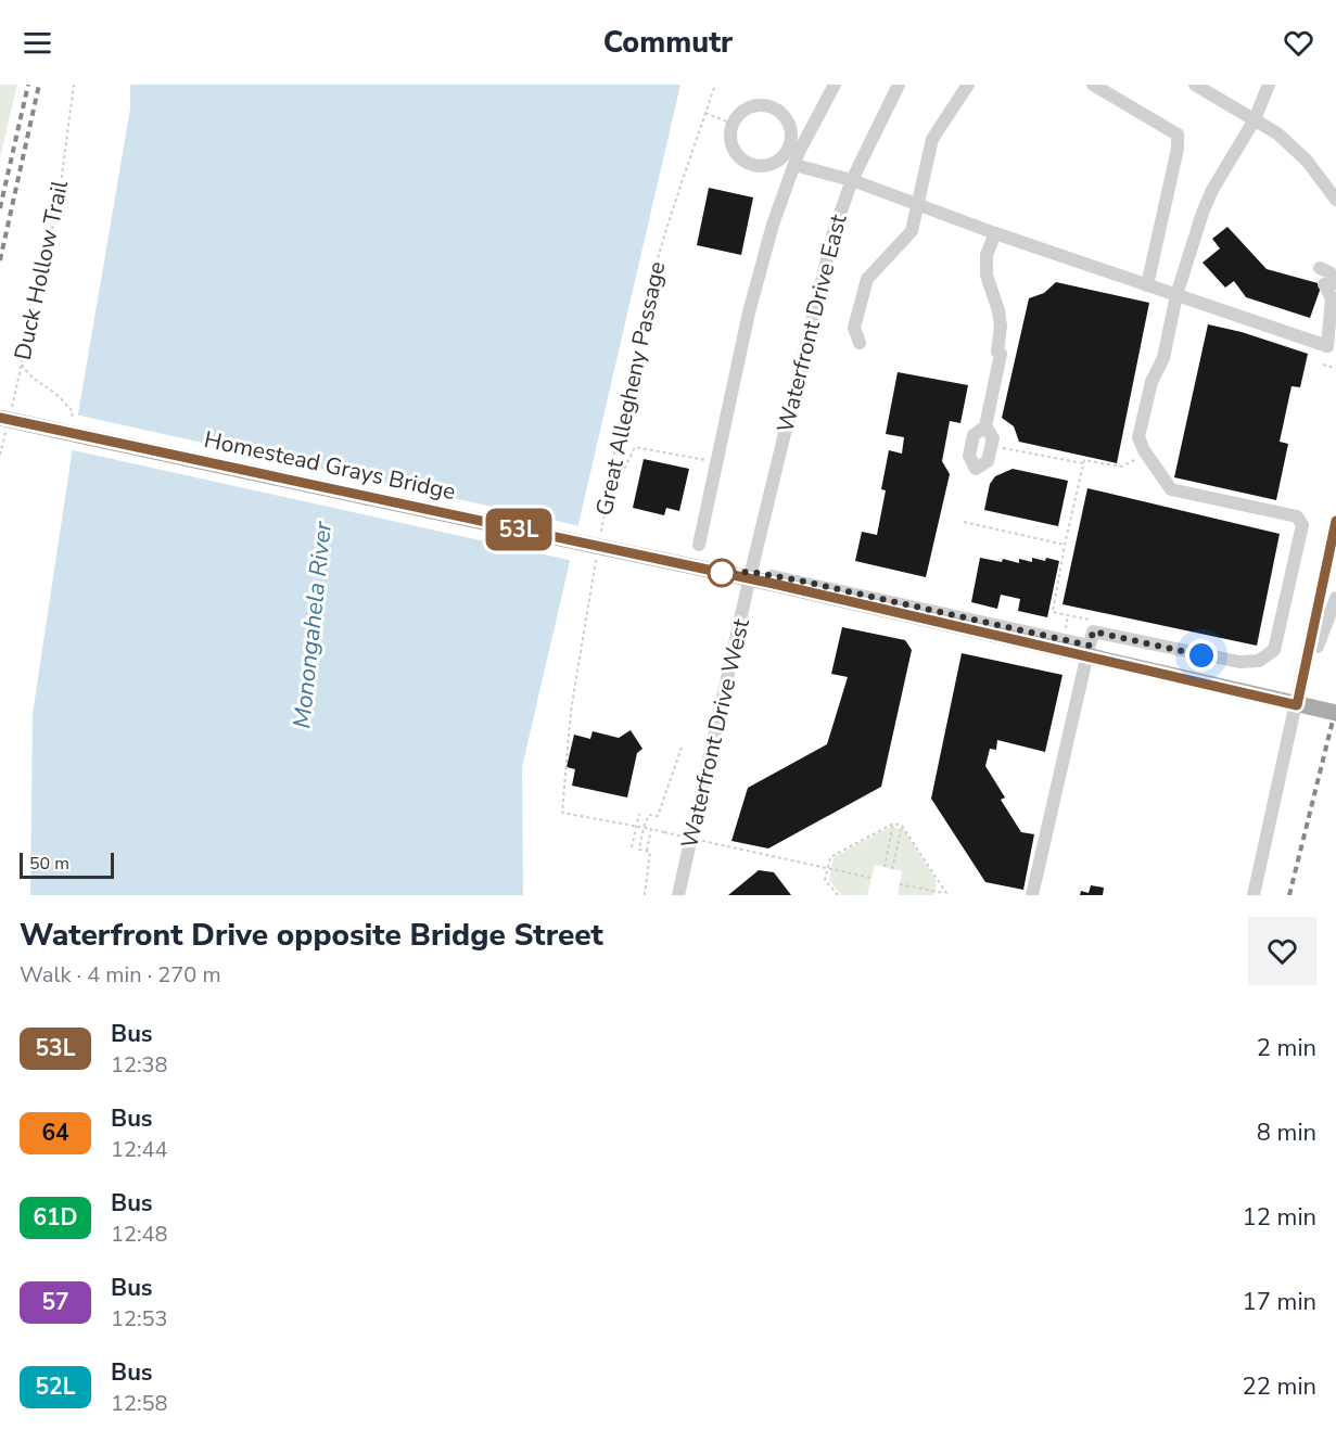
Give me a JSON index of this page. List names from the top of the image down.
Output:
{
  "streets": {
    "main road": ["Homestead Grays Bridge"],
    "street": ["Waterfront Drive East", "Waterfront Drive West"],
    "path": ["Duck Hollow Trail", "Great Allegheny Passage"]
  },
  "crossings": [
    ["Duck Hollow Trail", "Homestead Grays Bridge"],
    ["Waterfront Drive East", "Waterfront Drive West"]
  ],
  "water": ["Monongahela River"],
  "lines": ["bus line 53L"],
  "scale_bar": "50 m",
  "page": {
    "header": "Commutr",
    "on_map": "53L",
    "scale": "50 m",
    "heading": ["Waterfront Drive opposite Bridge Street", "Walk · 4 min · 270 m"],
    "list": [
      {
        "mark": "53L",
        "name": "Bus",
        "note": "12:38",
        "value": "2 min"
      },
      {
        "mark": "64",
        "name": "Bus",
        "note": "12:44",
        "value": "8 min"
      },
      {
        "mark": "61D",
        "name": "Bus",
        "note": "12:48",
        "value": "12 min"
      },
      {
        "mark": "57",
        "name": "Bus",
        "note": "12:53",
        "value": "17 min"
      },
      {
        "mark": "52L",
        "name": "Bus",
        "note": "12:58",
        "value": "22 min"
      }
    ]
  }
}
